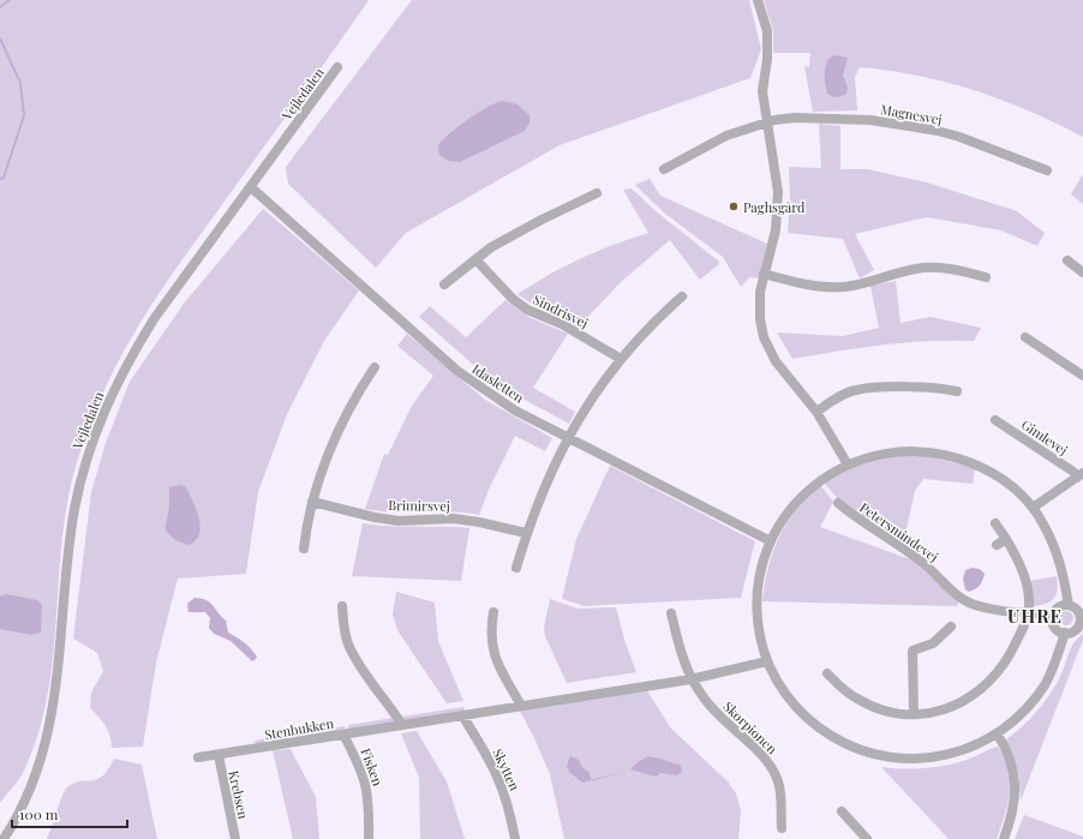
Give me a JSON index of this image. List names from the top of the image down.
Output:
{
  "streets": {
    "street": [
      "Vejledalen",
      "Magnesvej",
      "Sindrisvej",
      "Idasletten",
      "Gimlevej",
      "Brimirsvej",
      "Petersmindevej",
      "Skorpionen",
      "Stenbukken",
      "Fisken",
      "Skytten",
      "Krebsen"
    ]
  },
  "crossings": [
    ["Vejledalen", "Idasletten"],
    ["Skorpionen", "Stenbukken"],
    ["Stenbukken", "Fisken"],
    ["Stenbukken", "Skytten"],
    ["Stenbukken", "Krebsen"]
  ],
  "districts": ["UHRE"],
  "places": ["Paghsgård"],
  "scale_bar": "100 m"
}
